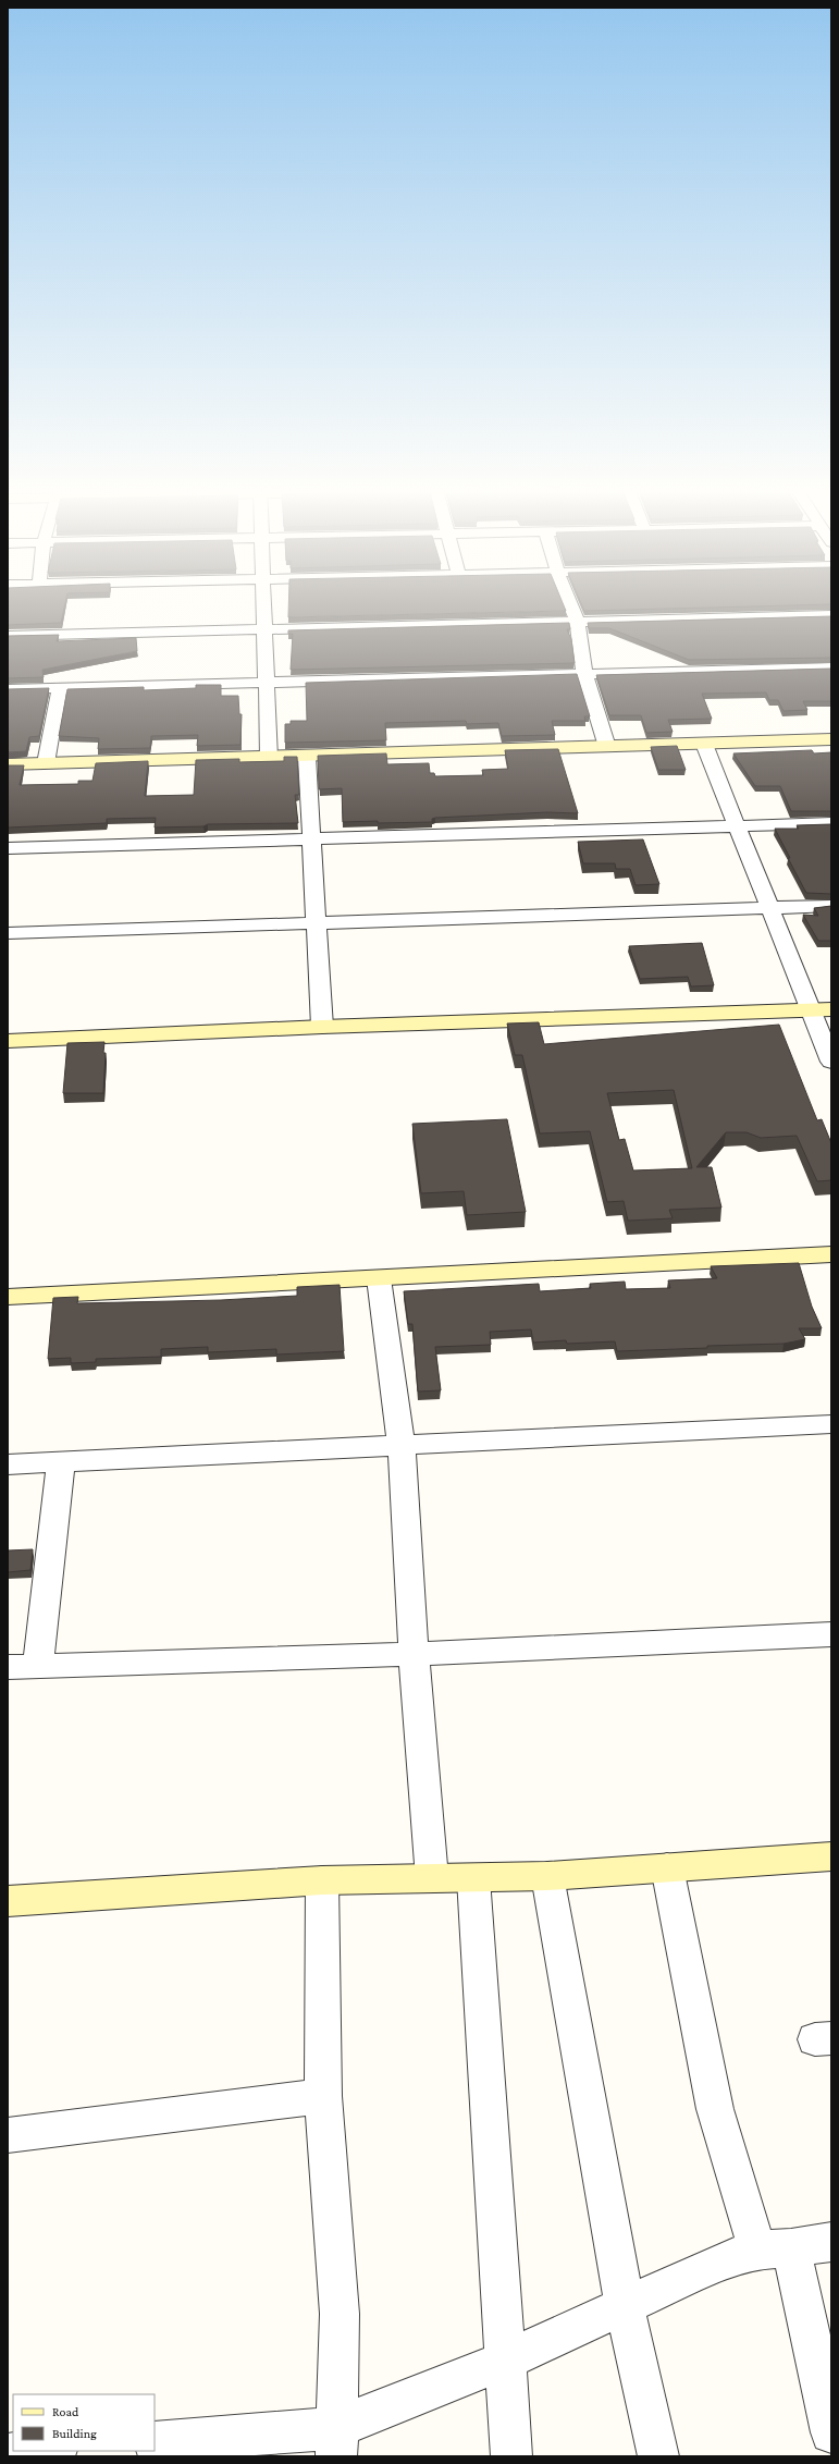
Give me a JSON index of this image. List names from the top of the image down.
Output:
{
  "legend": ["Road", "Building"]
}
